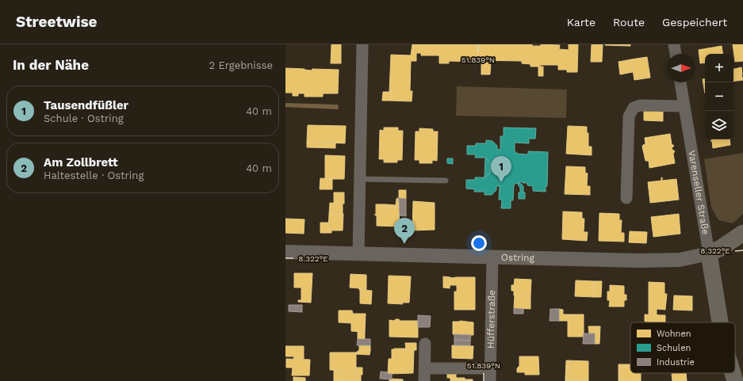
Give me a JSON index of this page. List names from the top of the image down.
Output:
{
  "streets": {
    "main road": ["Varenseller Straße", "Ostring"],
    "street": ["Hüfferstraße"]
  },
  "crossings": [
    ["Varenseller Straße", "Ostring"],
    ["Ostring", "Hüfferstraße"]
  ],
  "legend": ["Wohnen", "Schulen", "Industrie"],
  "north": "right",
  "page": {
    "header": "Streetwise",
    "nav": ["Karte", "Route", "Gespeichert"],
    "heading": ["In der Nähe", "2 Ergebnisse"],
    "map_buttons": ["+", "−"],
    "list": [
      {
        "mark": "1",
        "name": "Tausendfüßler",
        "note": "Schule · Ostring",
        "value": "40 m"
      },
      {
        "mark": "2",
        "name": "Am Zollbrett",
        "note": "Haltestelle · Ostring",
        "value": "40 m"
      }
    ],
    "pins": ["1", "2"]
  },
  "coordinates": ["51.839°N", "8.322°E"]
}
